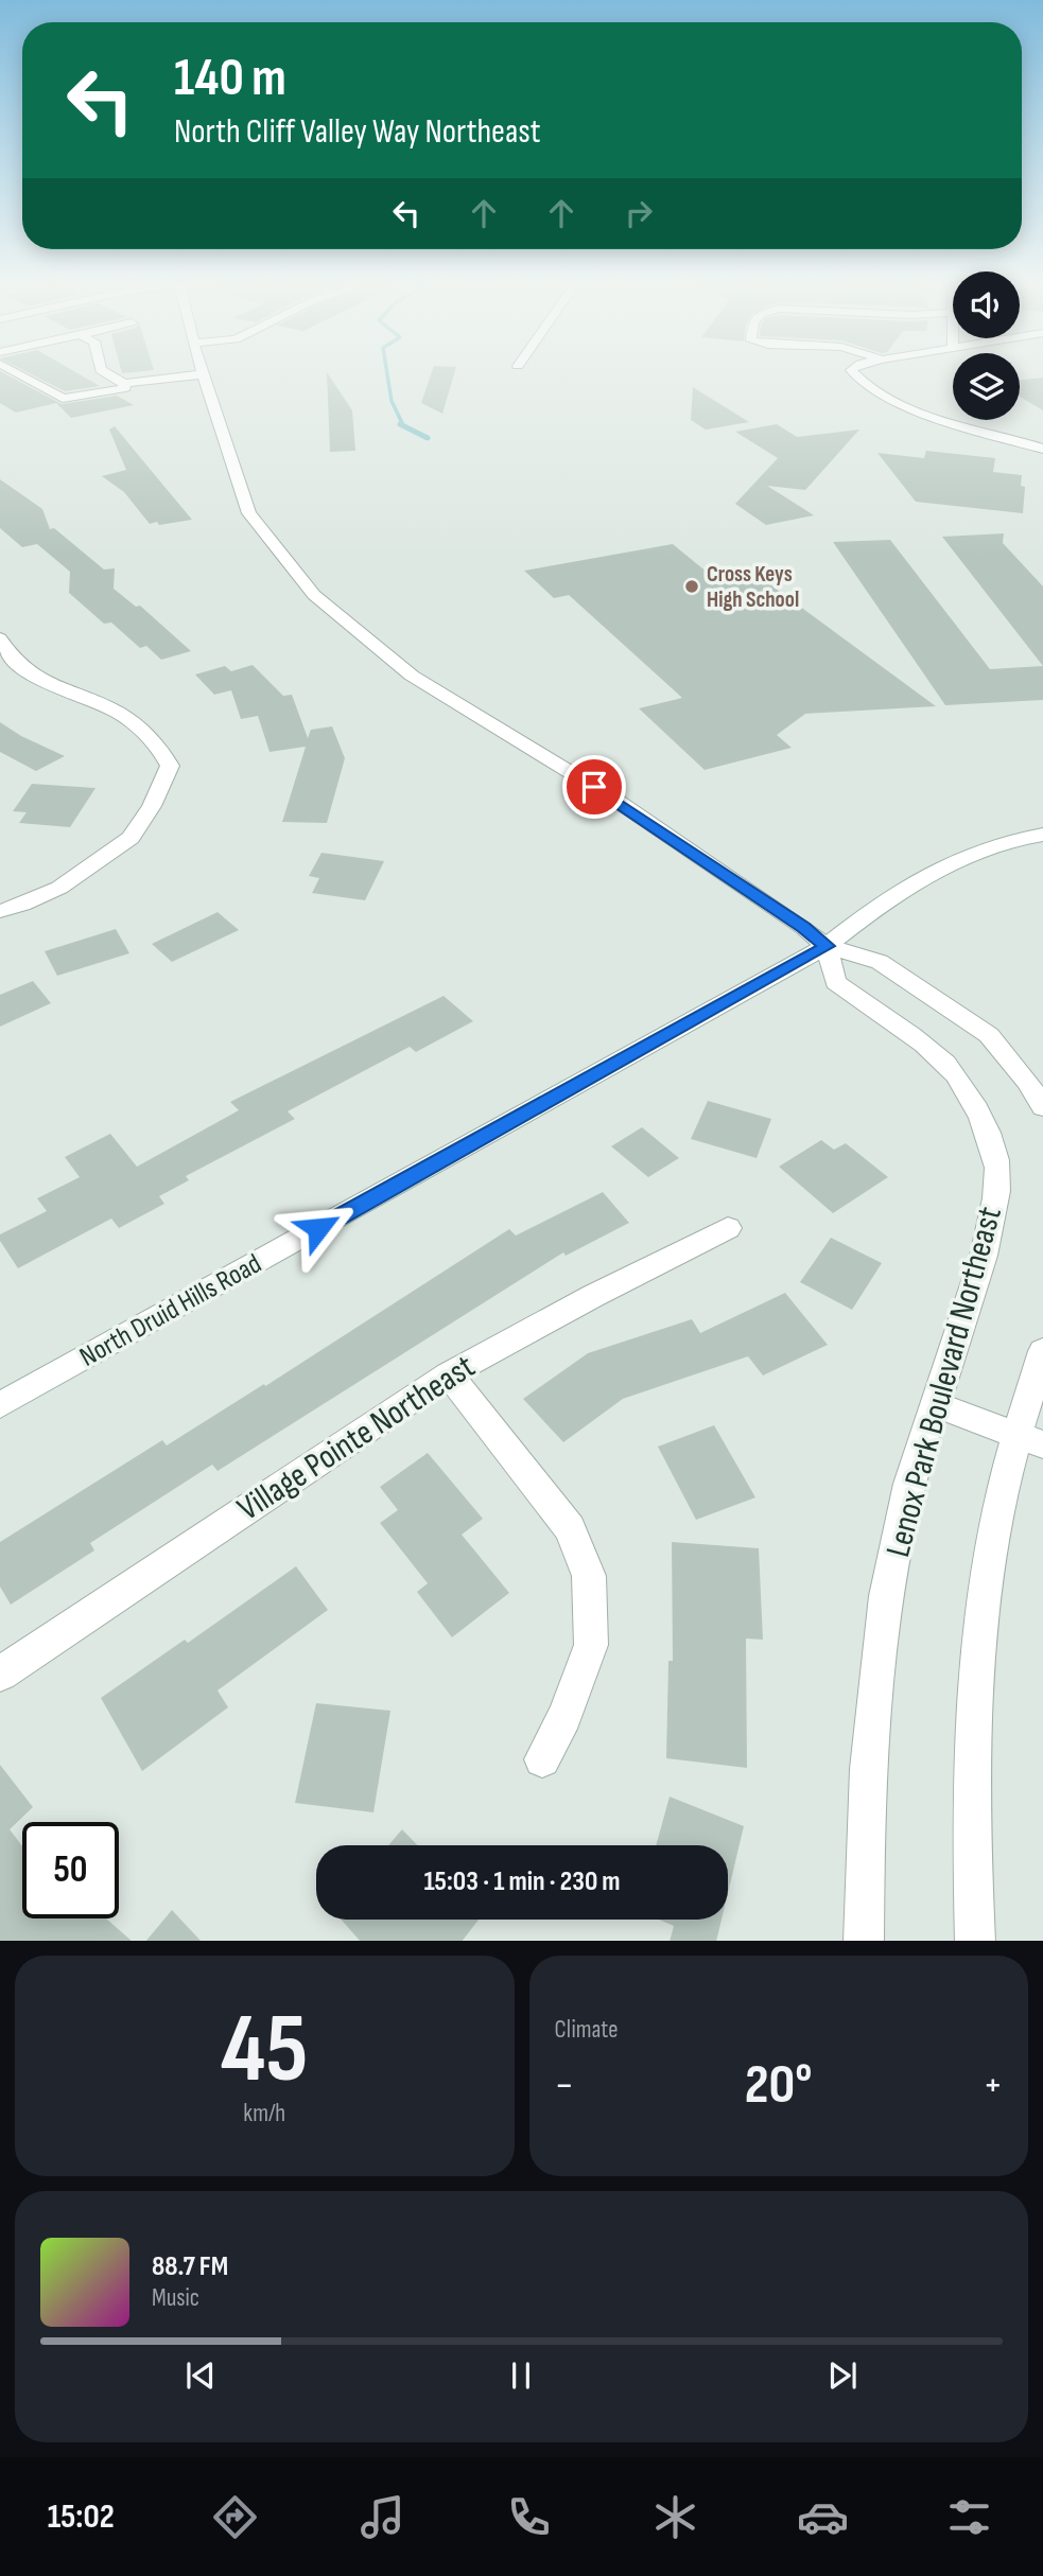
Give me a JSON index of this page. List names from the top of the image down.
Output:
{
  "streets": {
    "street": ["North Druid Hills Road", "Lenox Park Boulevard Northeast", "Village Pointe Northeast"]
  },
  "crossings": [
    ["North Druid Hills Road", "Lenox Park Boulevard Northeast"]
  ],
  "places": ["Cross Keys High School"],
  "page": {
    "turn": ["140 m", "North Cliff Valley Way Northeast"],
    "limit": "50",
    "trip": "15:03 · 1 min · 230 m",
    "tile": [
      ["45", "km/h"],
      "Climate"
    ],
    "heat": ["−", "20°", "+"],
    "song": ["88.7 FM", "Music"],
    "tabs": "15:02"
  }
}
